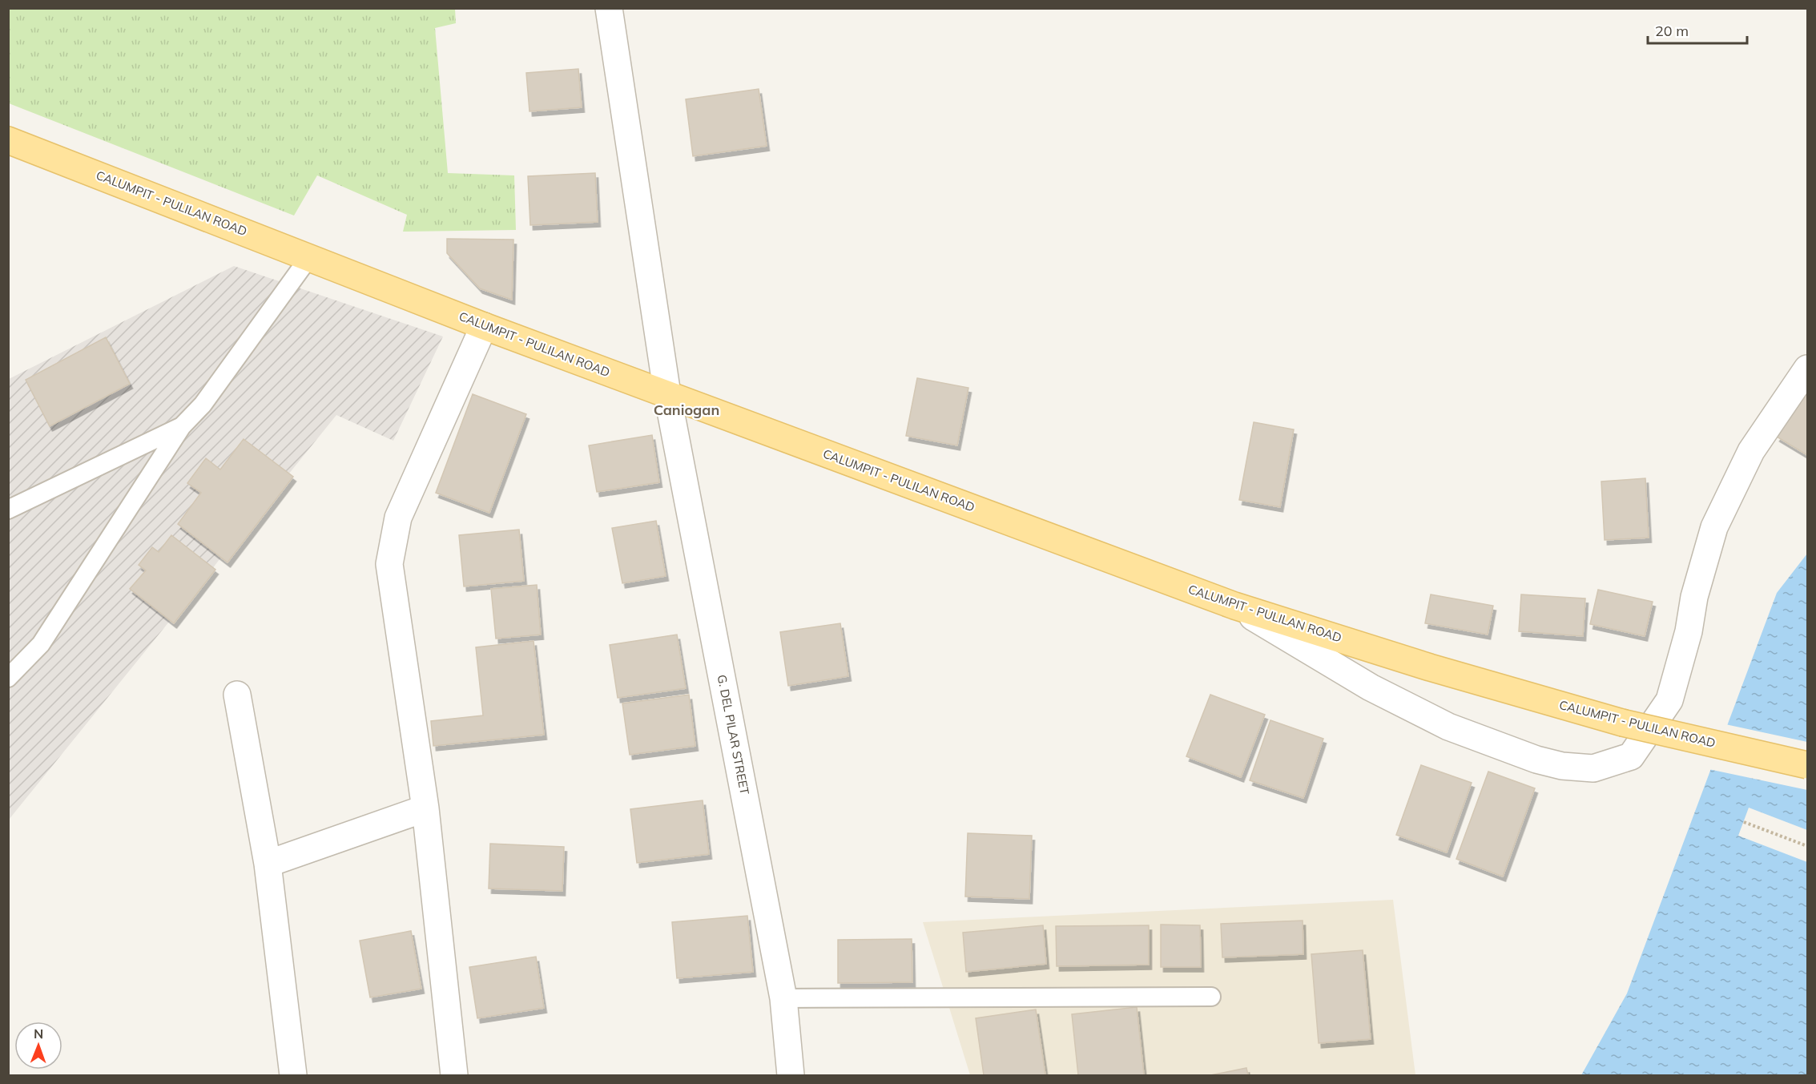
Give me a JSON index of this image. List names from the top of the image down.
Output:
{
  "streets": {
    "main road": ["CALUMPIT - PULILAN ROAD"],
    "street": ["G. DEL PILAR STREET"]
  },
  "crossings": [
    ["CALUMPIT - PULILAN ROAD", "G. DEL PILAR STREET"]
  ],
  "districts": ["Caniogan"],
  "scale_bar": "20 m",
  "north": "top"
}
